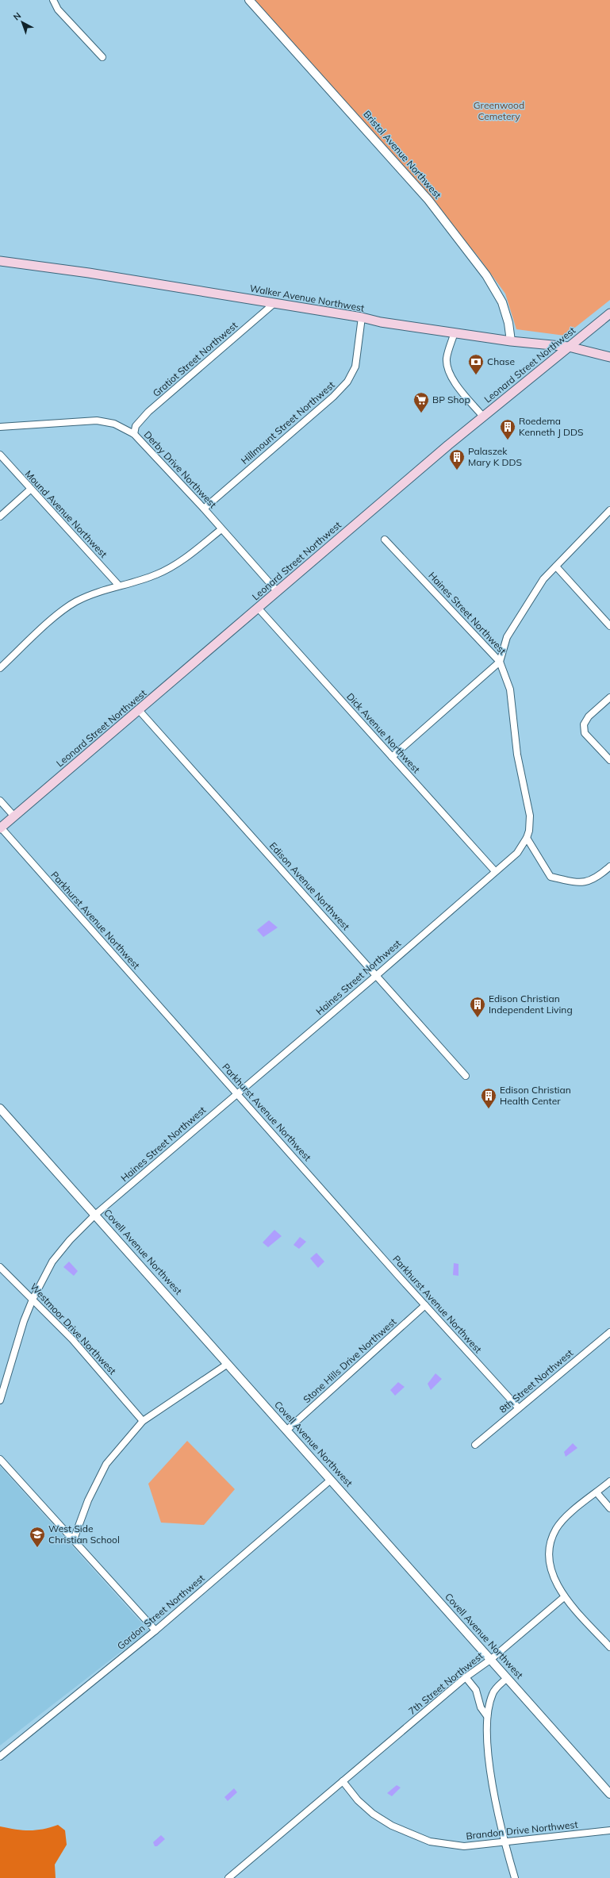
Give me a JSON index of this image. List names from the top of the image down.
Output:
{
  "streets": {
    "main road": ["Walker Avenue Northwest", "Leonard Street Northwest"],
    "street": [
      "Bristol Avenue Northwest",
      "Gratiot Street Northwest",
      "Hillmount Street Northwest",
      "Derby Drive Northwest",
      "Mound Avenue Northwest",
      "Haines Street Northwest",
      "Dick Avenue Northwest",
      "Edison Avenue Northwest",
      "Parkhurst Avenue Northwest",
      "Covell Avenue Northwest",
      "Westmoor Drive Northwest",
      "Stone Hills Drive Northwest",
      "8th Street Northwest",
      "Gordon Street Northwest",
      "7th Street Northwest",
      "Brandon Drive Northwest"
    ]
  },
  "crossings": [
    ["Bristol Avenue Northwest", "Walker Avenue Northwest"],
    ["Walker Avenue Northwest", "Gratiot Street Northwest"],
    ["Walker Avenue Northwest", "Leonard Street Northwest"],
    ["Walker Avenue Northwest", "Hillmount Street Northwest"],
    ["Gratiot Street Northwest", "Derby Drive Northwest"],
    ["Leonard Street Northwest", "Derby Drive Northwest"],
    ["Leonard Street Northwest", "Dick Avenue Northwest"],
    ["Leonard Street Northwest", "Edison Avenue Northwest"],
    ["Leonard Street Northwest", "Parkhurst Avenue Northwest"],
    ["Hillmount Street Northwest", "Derby Drive Northwest"],
    ["Haines Street Northwest", "Dick Avenue Northwest"],
    ["Haines Street Northwest", "Edison Avenue Northwest"],
    ["Haines Street Northwest", "Parkhurst Avenue Northwest"],
    ["Haines Street Northwest", "Covell Avenue Northwest"],
    ["Haines Street Northwest", "Westmoor Drive Northwest"],
    ["Parkhurst Avenue Northwest", "Stone Hills Drive Northwest"],
    ["Parkhurst Avenue Northwest", "8th Street Northwest"],
    ["Covell Avenue Northwest", "Stone Hills Drive Northwest"],
    ["Covell Avenue Northwest", "Gordon Street Northwest"],
    ["Covell Avenue Northwest", "7th Street Northwest"],
    ["7th Street Northwest", "Brandon Drive Northwest"]
  ],
  "parks": ["Greenwood Cemetery"],
  "places": {
    "bank": ["Chase"],
    "supermarket": ["BP Shop"],
    "building": [
      "Roedema Kenneth J DDS",
      "Palaszek Mary K DDS",
      "Edison Christian Independent Living",
      "Edison Christian Health Center"
    ],
    "school or university": ["West Side Christian School"]
  },
  "north": "top left"
}
